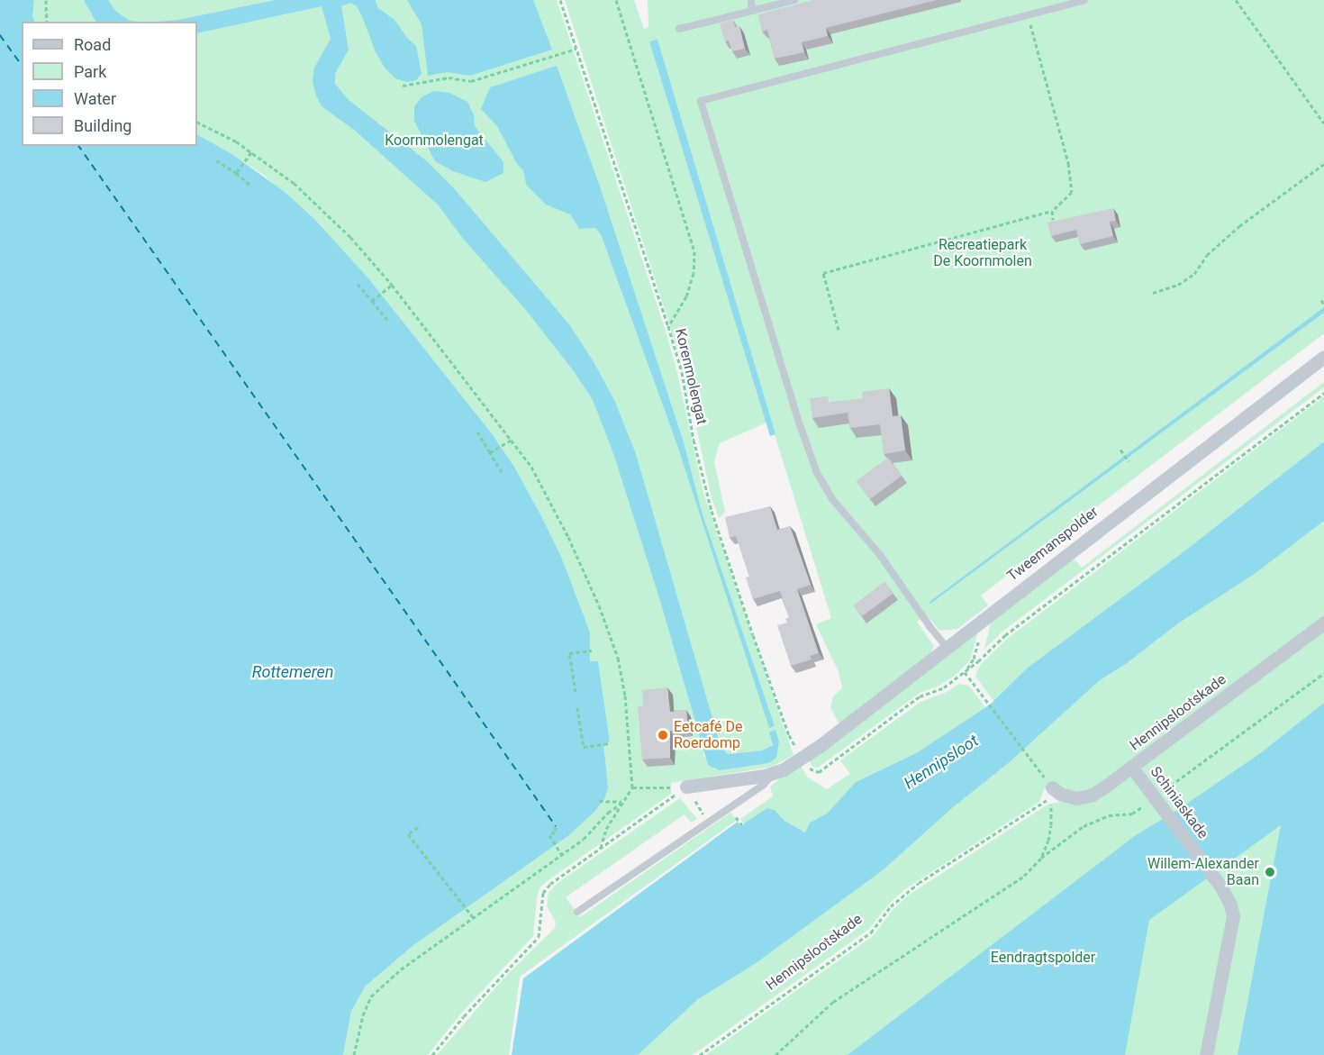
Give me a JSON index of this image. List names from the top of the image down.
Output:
{
  "streets": {
    "street": ["Tweemanspolder", "Hennipslootskade", "Schiniaskade"],
    "path": ["Korenmolengat"]
  },
  "crossings": [
    ["Korenmolengat", "Tweemanspolder"],
    ["Hennipslootskade", "Schiniaskade"]
  ],
  "water": ["Rottemeren", "Hennipsloot"],
  "parks": ["Koornmolengat", "Recreatiepark De Koornmolen", "Eendragtspolder"],
  "places": ["Eetcafé De Roerdomp", "Willem-Alexander Baan"],
  "legend": [
    "Road",
    "Park",
    "Water",
    "Building"
  ]
}
